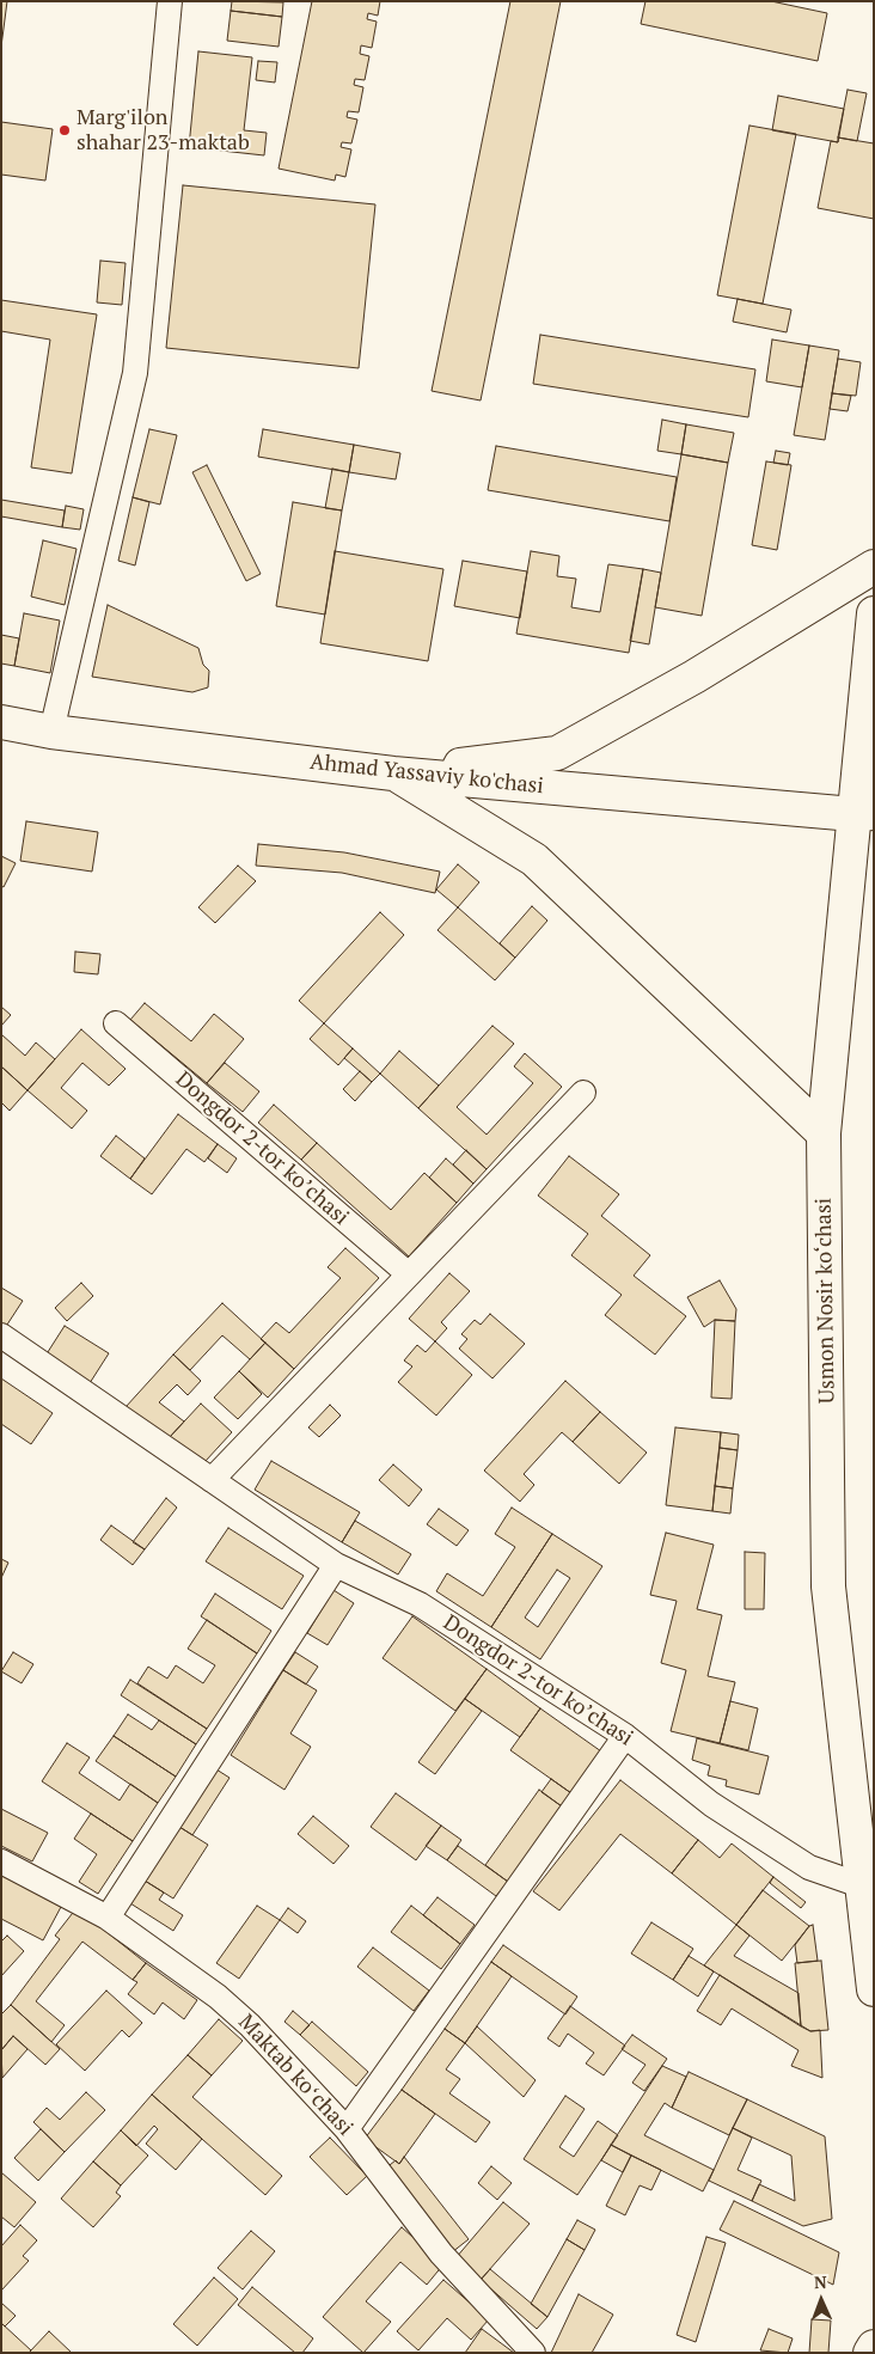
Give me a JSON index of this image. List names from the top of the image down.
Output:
{
  "streets": {
    "main road": ["Ahmad Yassaviy ko'chasi", "Usmon Nosir ko‘chasi"],
    "street": ["Dongdor 2-tor koʼchasi", "Maktab koʻchasi"]
  },
  "crossings": [
    ["Ahmad Yassaviy ko'chasi", "Usmon Nosir ko‘chasi"],
    ["Dongdor 2-tor koʼchasi", "Usmon Nosir ko‘chasi"]
  ],
  "places": ["Marg'ilon shahar 23-maktab"],
  "north": "top"
}
